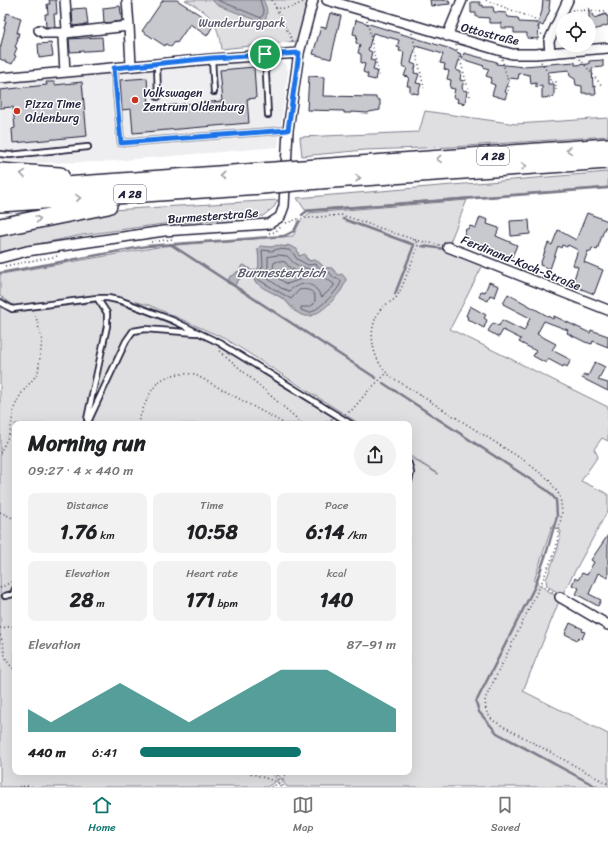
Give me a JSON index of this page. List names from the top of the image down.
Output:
{
  "streets": {
    "highway": ["A 28"],
    "street": ["Ottostraße", "Burmesterstraße", "Ferdinand-Koch-Straße"]
  },
  "water": ["Burmesterteich"],
  "parks": ["Wunderburgpark"],
  "places": ["Volkswagen Zentrum Oldenburg", "Pizza Time Oldenburg"],
  "page": {
    "heading": ["Morning run", "09:27 · 4 × 440 m"],
    "stats": [
      ["Distance", "1.76 km"],
      ["Time", "10:58"],
      ["Pace", "6:14 /km"],
      ["Elevation", "28 m"],
      ["Heart rate", "171 bpm"],
      ["kcal", "140"]
    ],
    "chart": ["Elevation", "87–91 m"],
    "list": [
      {
        "name": "440 m",
        "note": "6:41"
      }
    ],
    "tabs": ["Home", "Map", "Saved"]
  }
}
